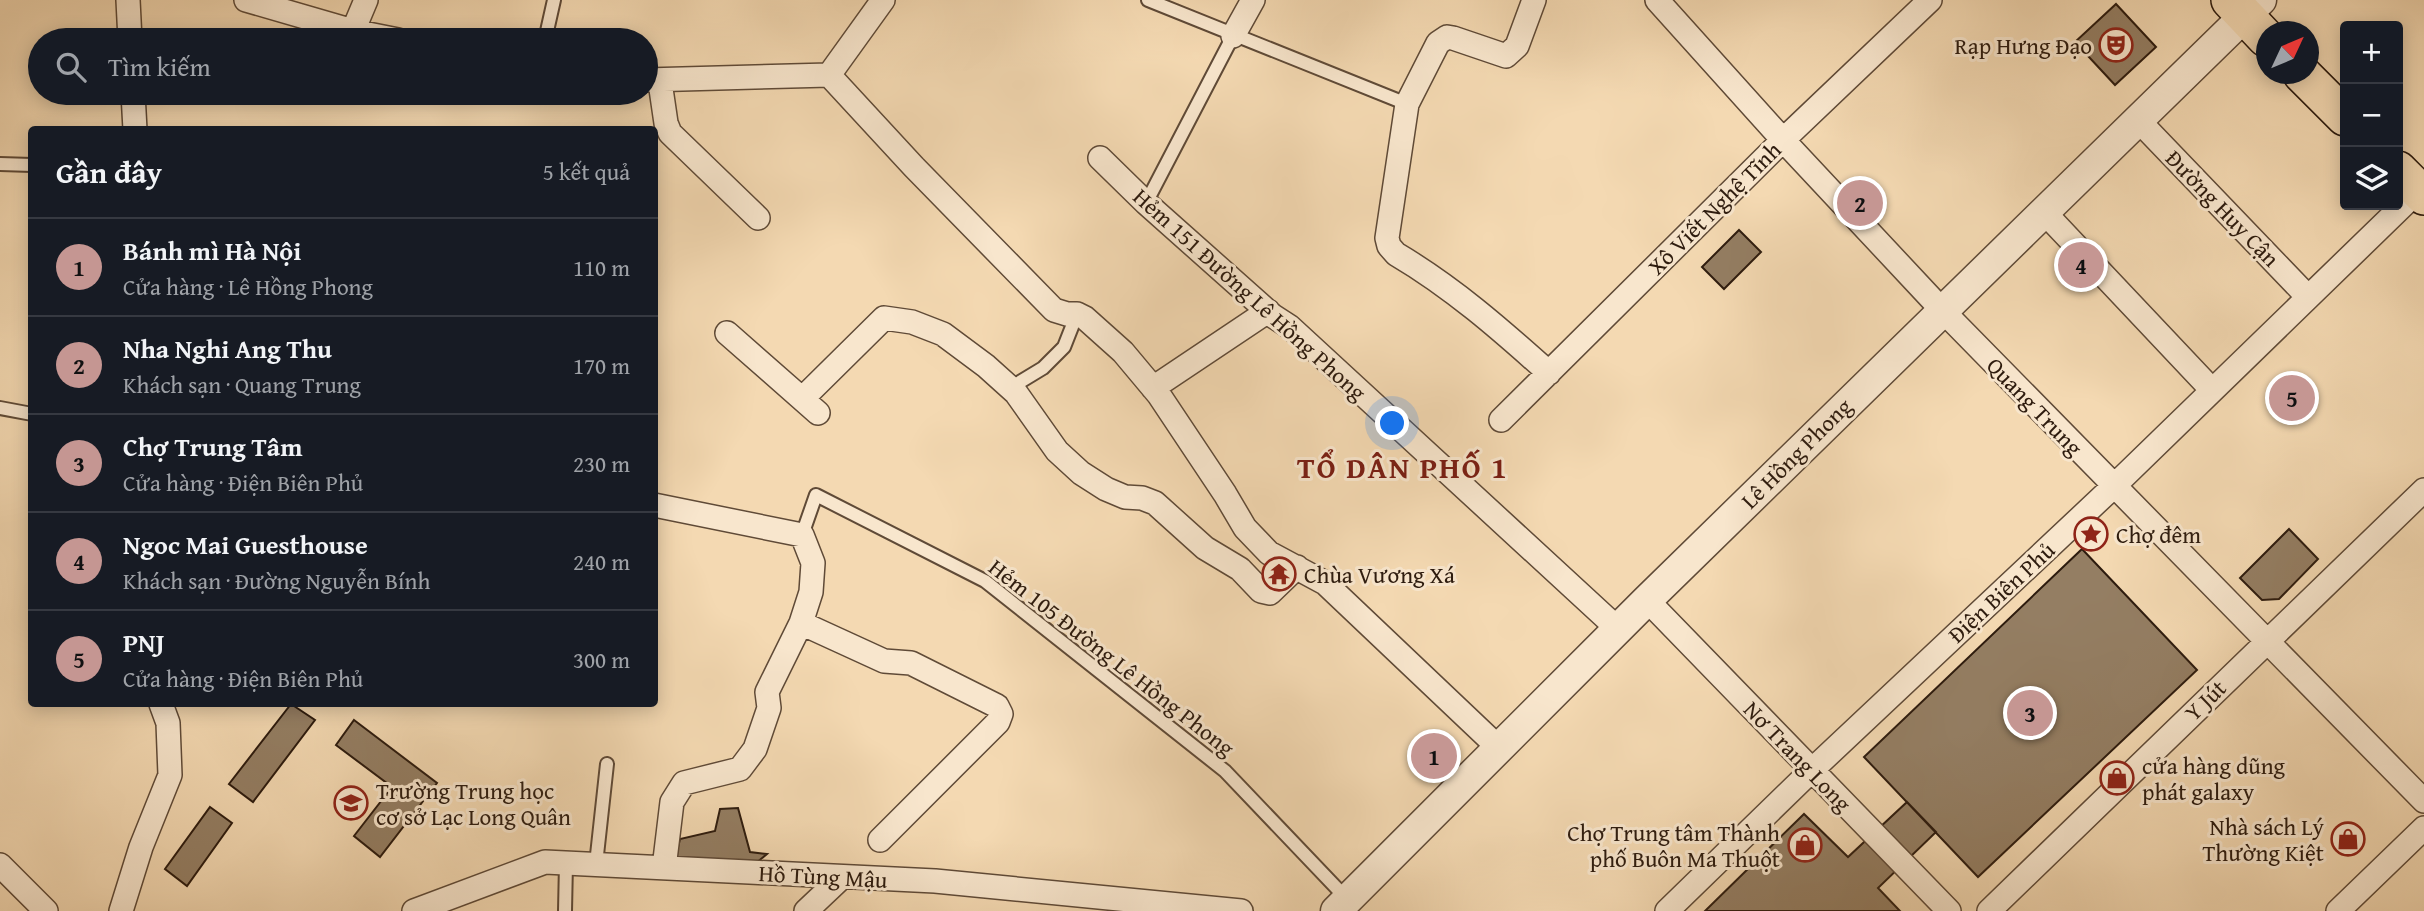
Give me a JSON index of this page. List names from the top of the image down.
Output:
{
  "streets": {
    "street": [
      "Xô Viết Nghệ Tĩnh",
      "Đường Huy Cận",
      "Hẻm 151 Đường Lê Hồng Phong",
      "Quang Trung",
      "Lê Hồng Phong",
      "Điện Biên Phủ",
      "Y Jút",
      "Nơ Trang Long",
      "Hồ Tùng Mậu"
    ],
    "lane": ["Hẻm 105 Đường Lê Hồng Phong"]
  },
  "crossings": [
    ["Xô Viết Nghệ Tĩnh", "Quang Trung"],
    ["Đường Huy Cận", "Lê Hồng Phong"],
    ["Đường Huy Cận", "Điện Biên Phủ"],
    ["Hẻm 151 Đường Lê Hồng Phong", "Lê Hồng Phong"],
    ["Quang Trung", "Lê Hồng Phong"],
    ["Quang Trung", "Điện Biên Phủ"],
    ["Quang Trung", "Y Jút"],
    ["Lê Hồng Phong", "Hẻm 105 Đường Lê Hồng Phong"],
    ["Lê Hồng Phong", "Nơ Trang Long"],
    ["Điện Biên Phủ", "Nơ Trang Long"]
  ],
  "districts": ["TỔ DÂN PHỐ 1"],
  "places": {
    "theatre": ["Rạp Hưng Đạo"],
    "place": ["Chợ đêm"],
    "temple": ["Chùa Vương Xá"],
    "shop": ["cửa hàng dũng phát galaxy", "Nhà sách Lý Thường Kiệt", "Chợ Trung tâm Thành phố Buôn Ma Thuột"],
    "school or university": ["Trường Trung học cơ sở Lạc Long Quân"]
  },
  "north": "top right",
  "page": {
    "map_buttons": ["+", "−"],
    "search": "Tìm kiếm",
    "heading": ["Gần đây", "5 kết quả"],
    "pins": [
      "2",
      "4",
      "5",
      "3",
      "1"
    ],
    "list": [
      {
        "mark": "1",
        "name": "Bánh mì Hà Nội",
        "note": "Cửa hàng · Lê Hồng Phong",
        "value": "110 m"
      },
      {
        "mark": "2",
        "name": "Nha Nghi Ang Thu",
        "note": "Khách sạn · Quang Trung",
        "value": "170 m"
      },
      {
        "mark": "3",
        "name": "Chợ Trung Tâm",
        "note": "Cửa hàng · Điện Biên Phủ",
        "value": "230 m"
      },
      {
        "mark": "4",
        "name": "Ngoc Mai Guesthouse",
        "note": "Khách sạn · Đường Nguyễn Bính",
        "value": "240 m"
      },
      {
        "mark": "5",
        "name": "PNJ",
        "note": "Cửa hàng · Điện Biên Phủ",
        "value": "300 m"
      }
    ]
  }
}
